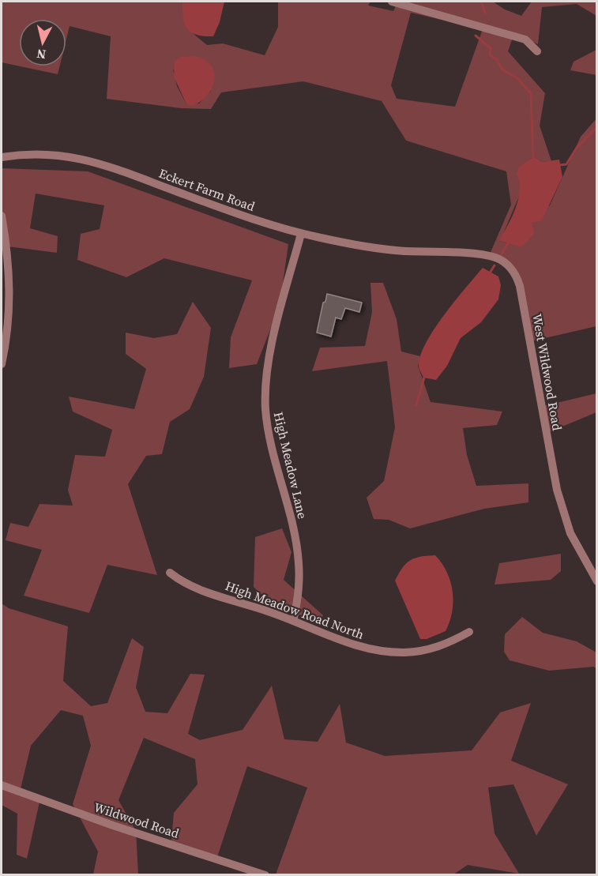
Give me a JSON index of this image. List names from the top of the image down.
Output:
{
  "streets": {
    "street": [
      "Eckert Farm Road",
      "West Wildwood Road",
      "High Meadow Lane",
      "High Meadow Road North",
      "Wildwood Road"
    ]
  },
  "crossings": [
    ["Eckert Farm Road", "West Wildwood Road"],
    ["Eckert Farm Road", "High Meadow Lane"],
    ["High Meadow Lane", "High Meadow Road North"]
  ],
  "north": "bottom"
}
